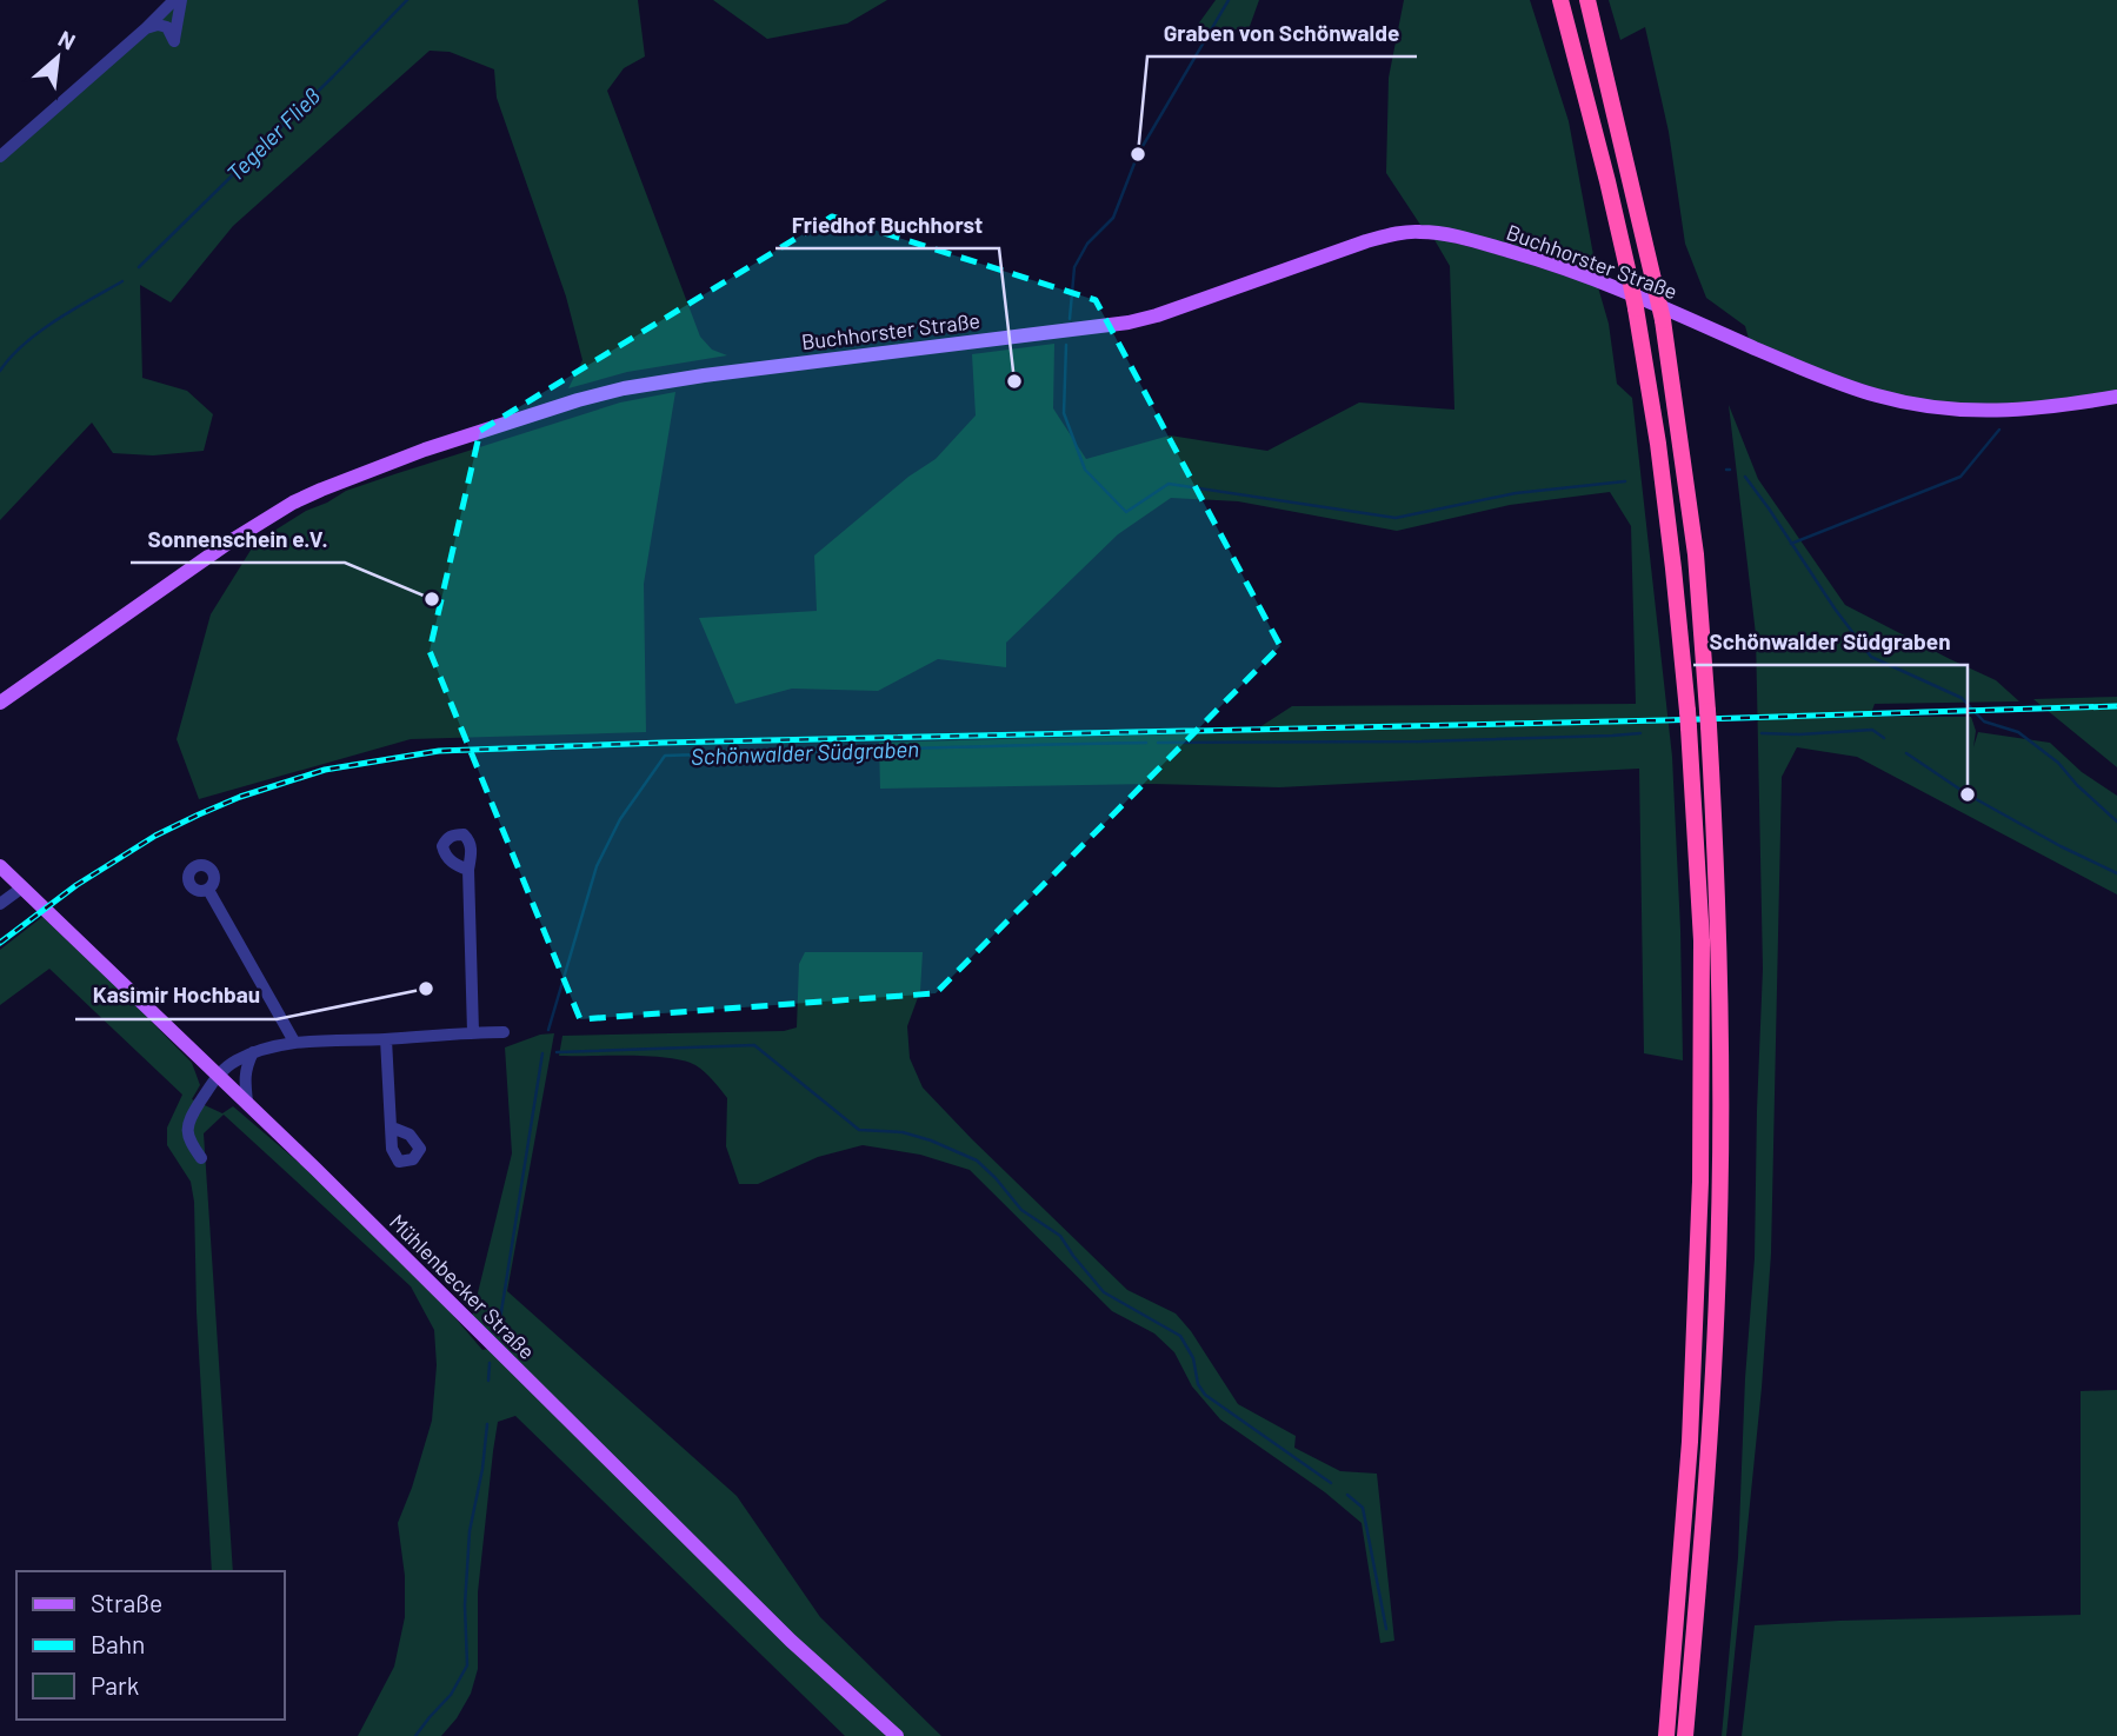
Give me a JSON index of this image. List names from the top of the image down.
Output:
{
  "streets": {
    "main road": ["Buchhorster Straße", "Mühlenbecker Straße"]
  },
  "water": ["Tegeler Fließ", "Schönwalder Südgraben"],
  "places": [
    "Graben von Schönwalde",
    "Friedhof Buchhorst",
    "Sonnenschein e.V.",
    "Schönwalder Südgraben",
    "Kasimir Hochbau"
  ],
  "legend": ["Straße", "Bahn", "Park"],
  "north": "top right"
}
